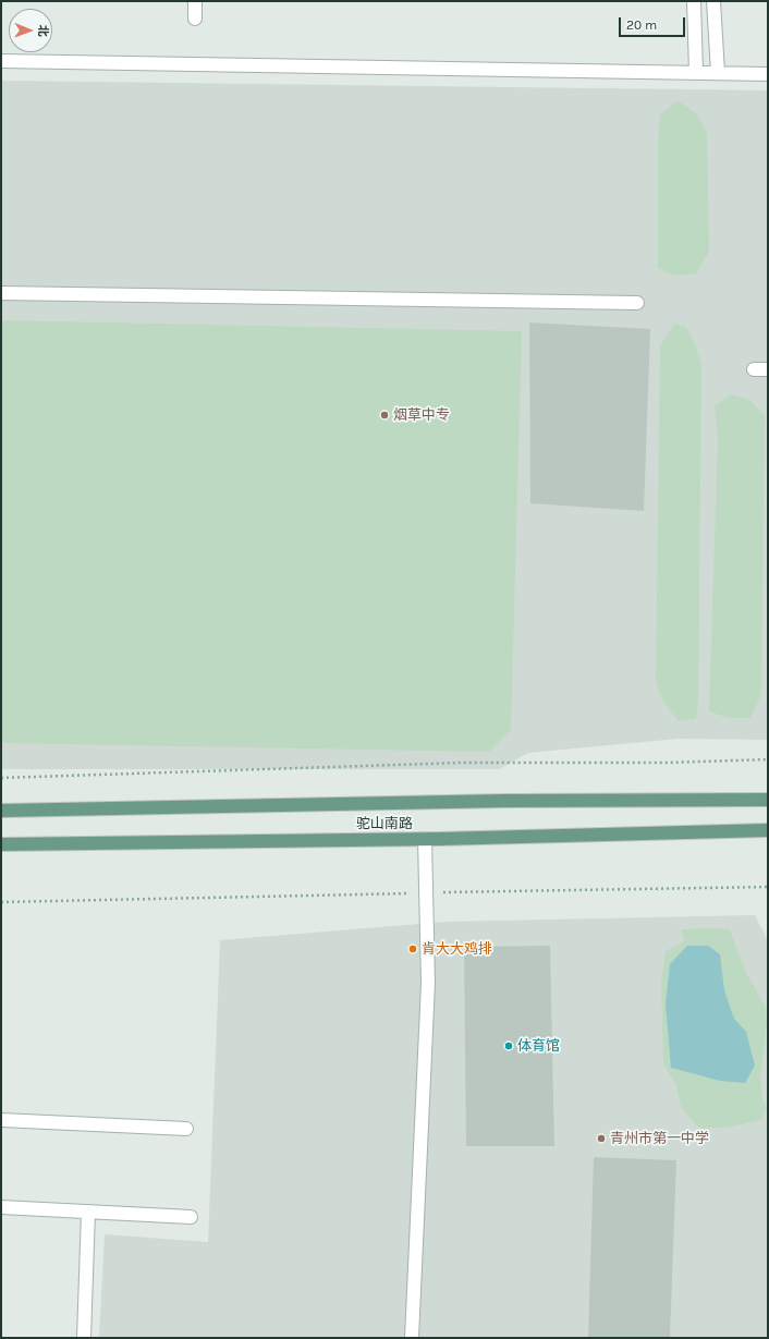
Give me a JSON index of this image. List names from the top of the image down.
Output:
{
  "streets": {
    "main road": ["驼山南路"]
  },
  "places": [
    "烟草中专",
    "肯大大鸡排",
    "体育馆",
    "青州市第一中学"
  ],
  "scale_bar": "20 m",
  "north": "right"
}
